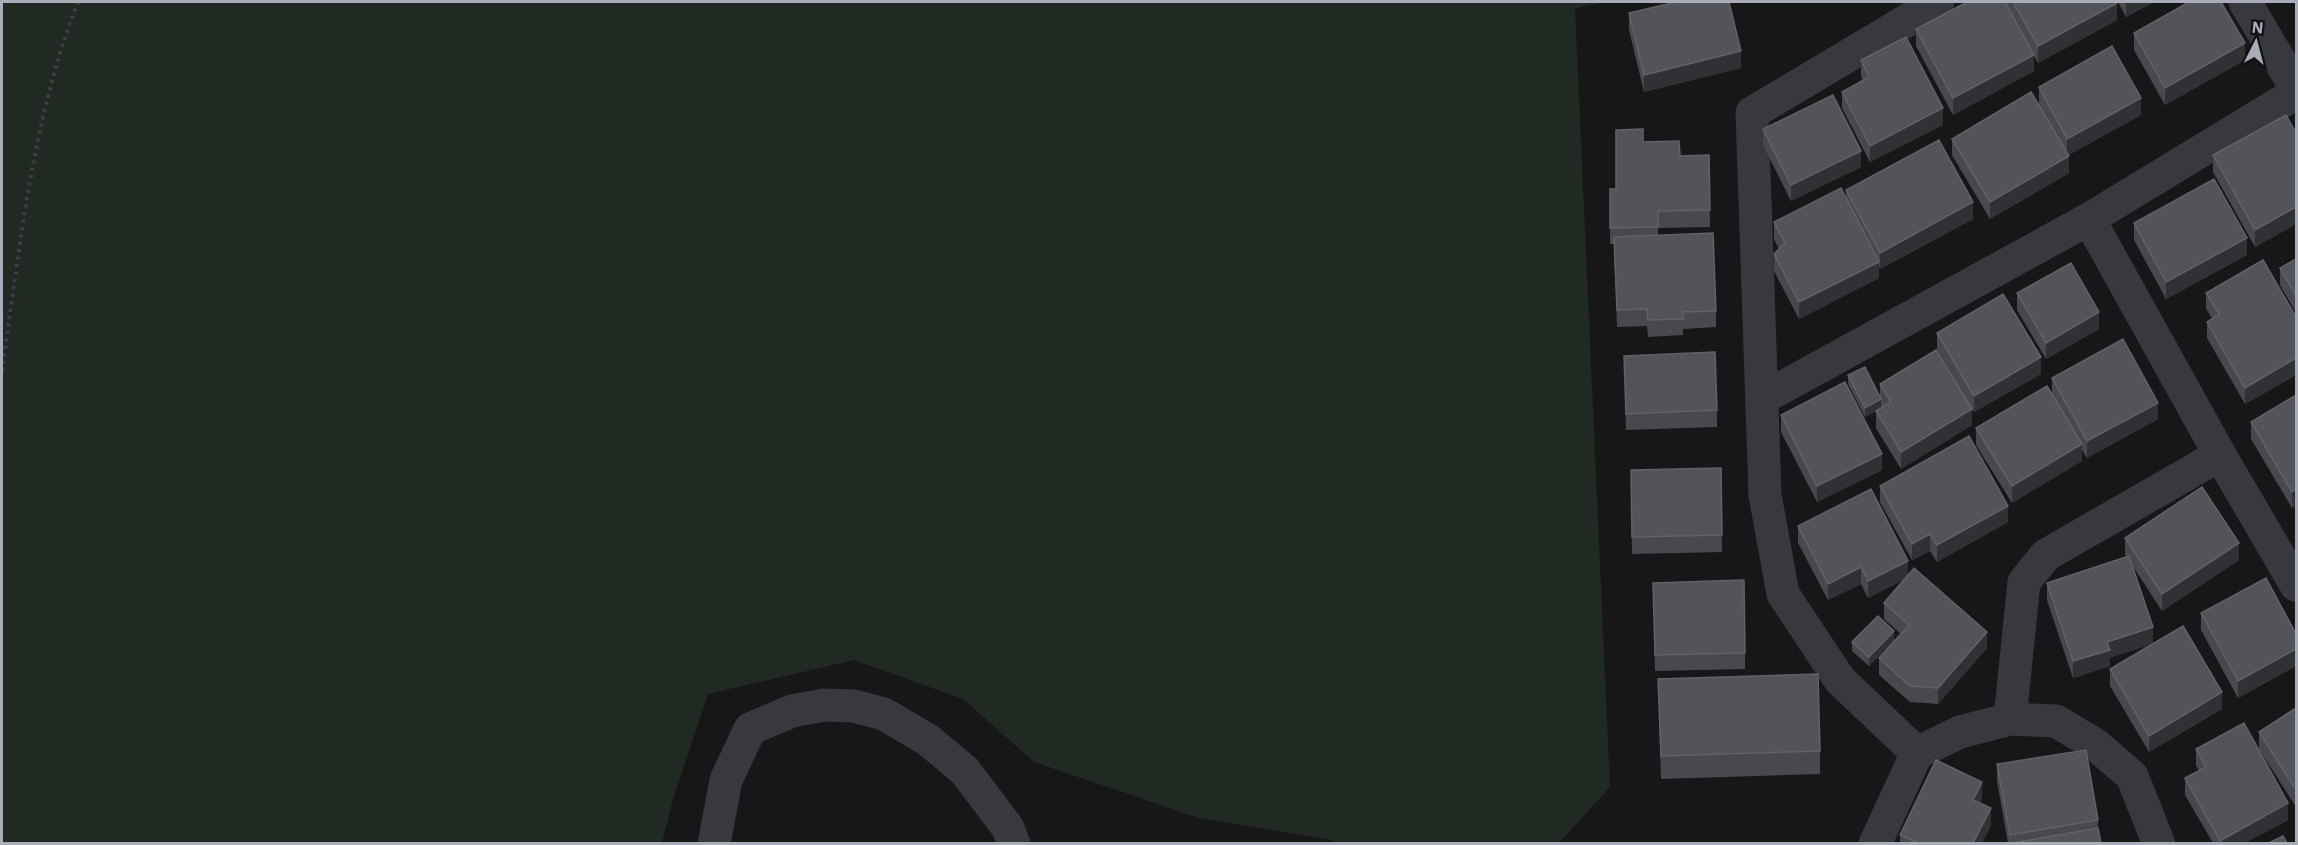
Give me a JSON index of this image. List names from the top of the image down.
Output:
{
  "north": "top"
}
